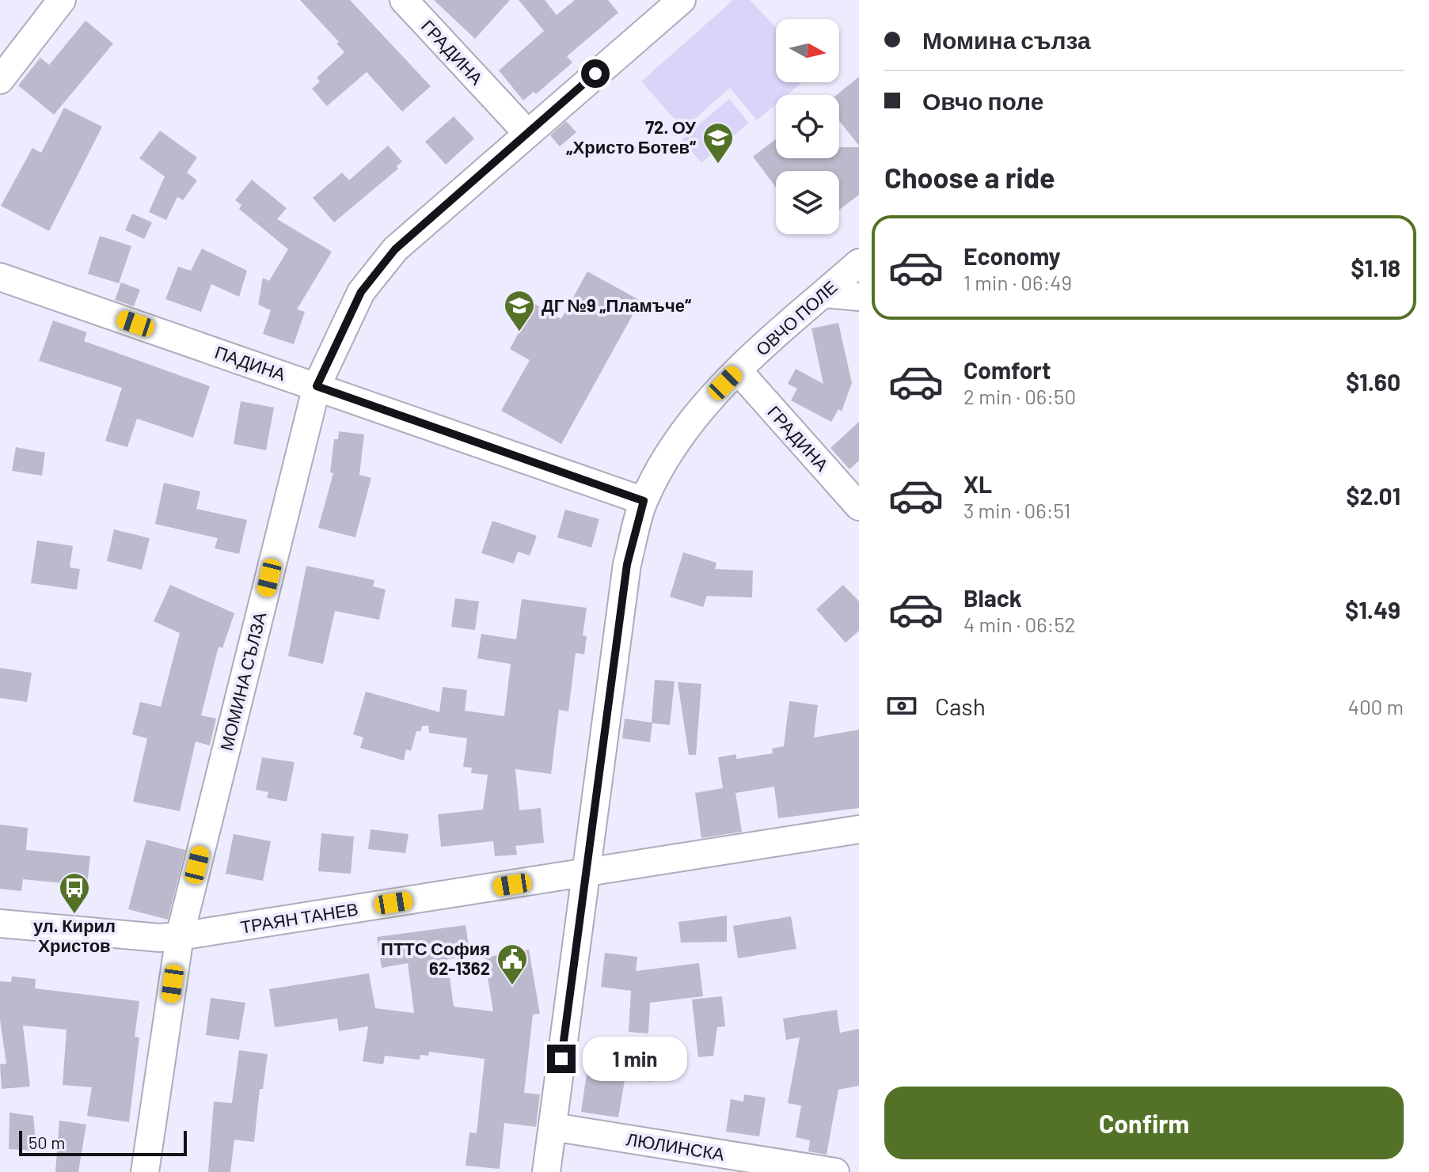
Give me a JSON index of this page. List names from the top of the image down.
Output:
{
  "streets": {
    "street": [
      "ГРАДИНА",
      "ОВЧО ПОЛЕ",
      "ПАДИНА",
      "МОМИНА СЪЛЗА",
      "ТРАЯН ТАНЕВ",
      "ЛЮЛИНСКА"
    ]
  },
  "crossings": [
    ["ГРАДИНА", "ОВЧО ПОЛЕ"],
    ["ГРАДИНА", "МОМИНА СЪЛЗА"],
    ["ОВЧО ПОЛЕ", "ПАДИНА"],
    ["ОВЧО ПОЛЕ", "ТРАЯН ТАНЕВ"],
    ["ОВЧО ПОЛЕ", "ЛЮЛИНСКА"],
    ["ПАДИНА", "МОМИНА СЪЛЗА"],
    ["МОМИНА СЪЛЗА", "ТРАЯН ТАНЕВ"]
  ],
  "places": {
    "school or university": ["72. ОУ „Христо Ботев“", "ДГ №9 „Пламъче“"],
    "bus stop": ["ул. Кирил Христов"],
    "public building": ["ПТТС София 62-1362"]
  },
  "scale_bar": "50 m",
  "north": "right",
  "page": {
    "banner": ["Момина сълза", "Овчо поле"],
    "heading": "Choose a ride",
    "list": [
      {
        "name": "Economy",
        "note": "1 min · 06:49",
        "value": "$1.18"
      },
      {
        "name": "Comfort",
        "note": "2 min · 06:50",
        "value": "$1.60"
      },
      {
        "name": "XL",
        "note": "3 min · 06:51",
        "value": "$2.01"
      },
      {
        "name": "Black",
        "note": "4 min · 06:52",
        "value": "$1.49"
      }
    ],
    "pay": ["Cash", "400 m"],
    "bubble": "1 min",
    "buttons": "Confirm",
    "scale": "50 m"
  }
}
